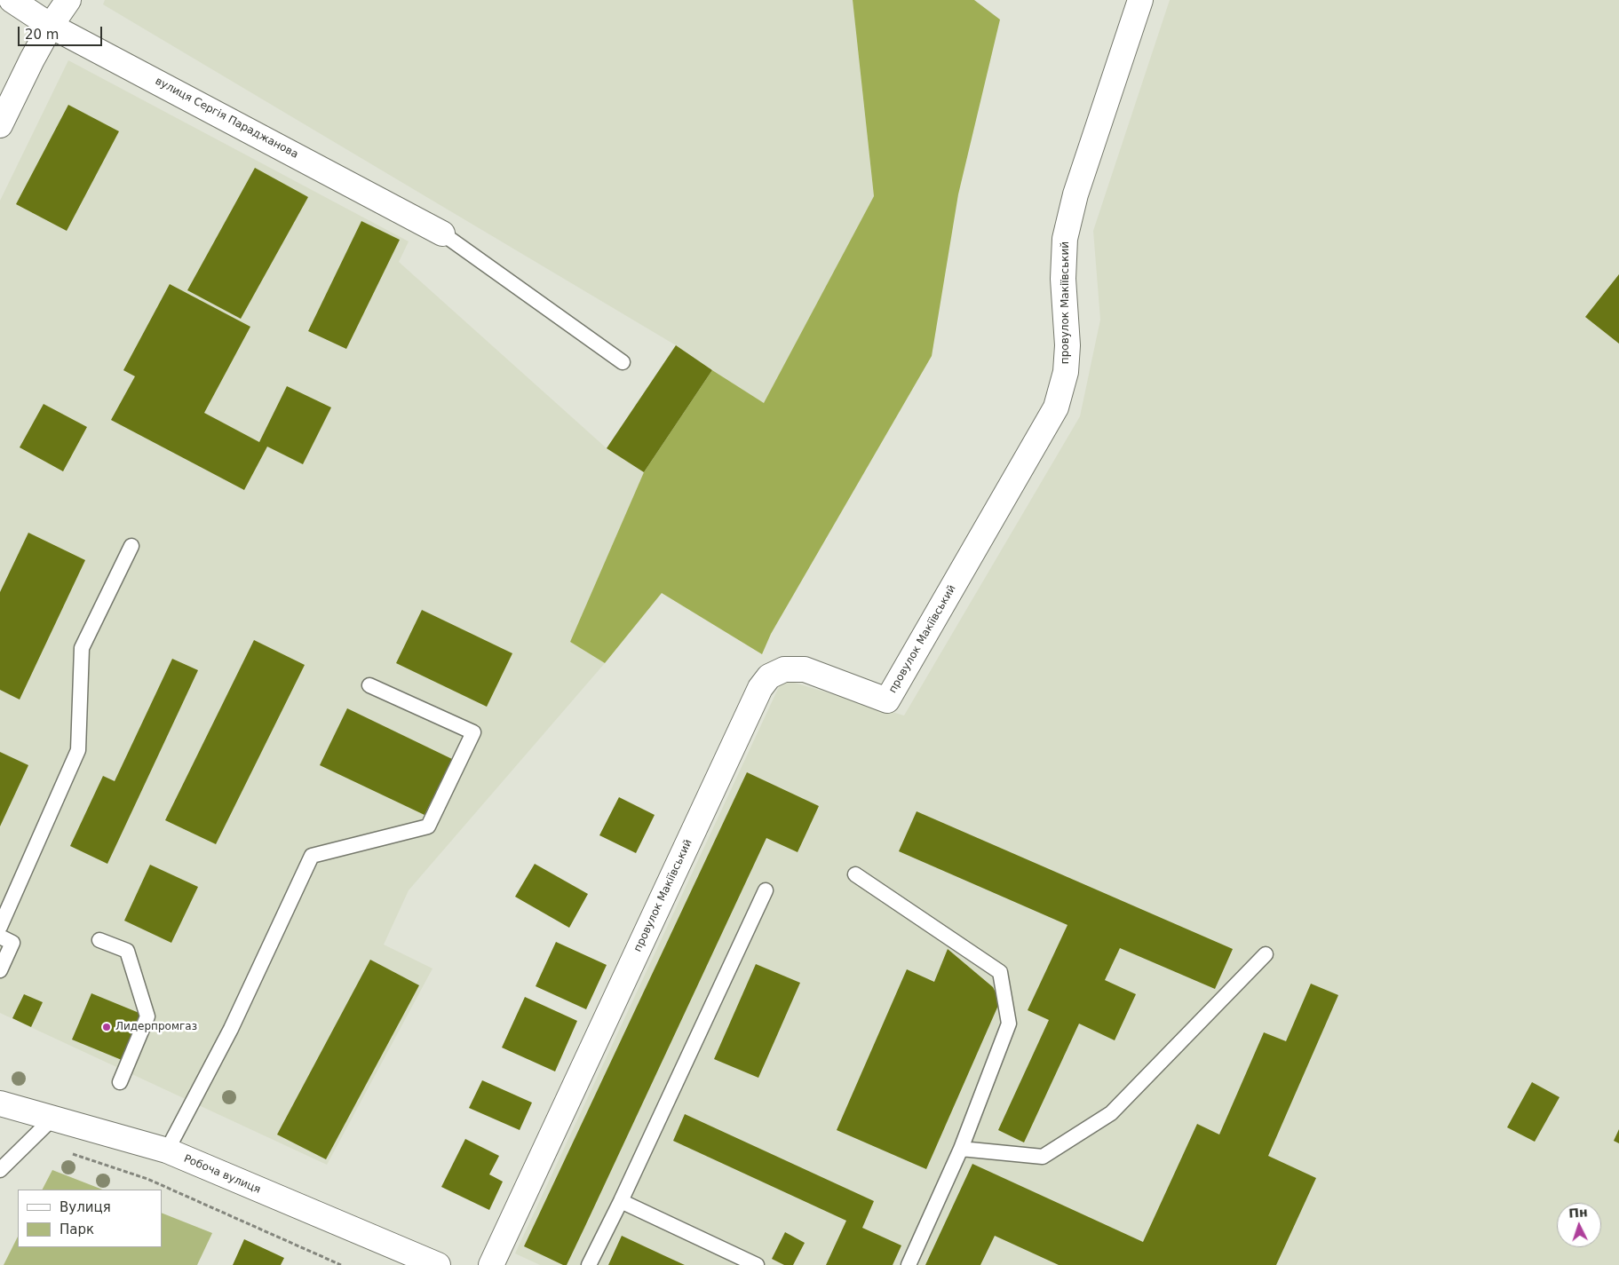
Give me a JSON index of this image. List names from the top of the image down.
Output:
{
  "streets": {
    "street": ["вулиця Сергія Параджанова", "провулок Макіївський", "Робоча вулиця"]
  },
  "places": ["Лидерпромгаз"],
  "legend": ["Вулиця", "Парк"],
  "scale_bar": "20 m",
  "north": "top"
}
